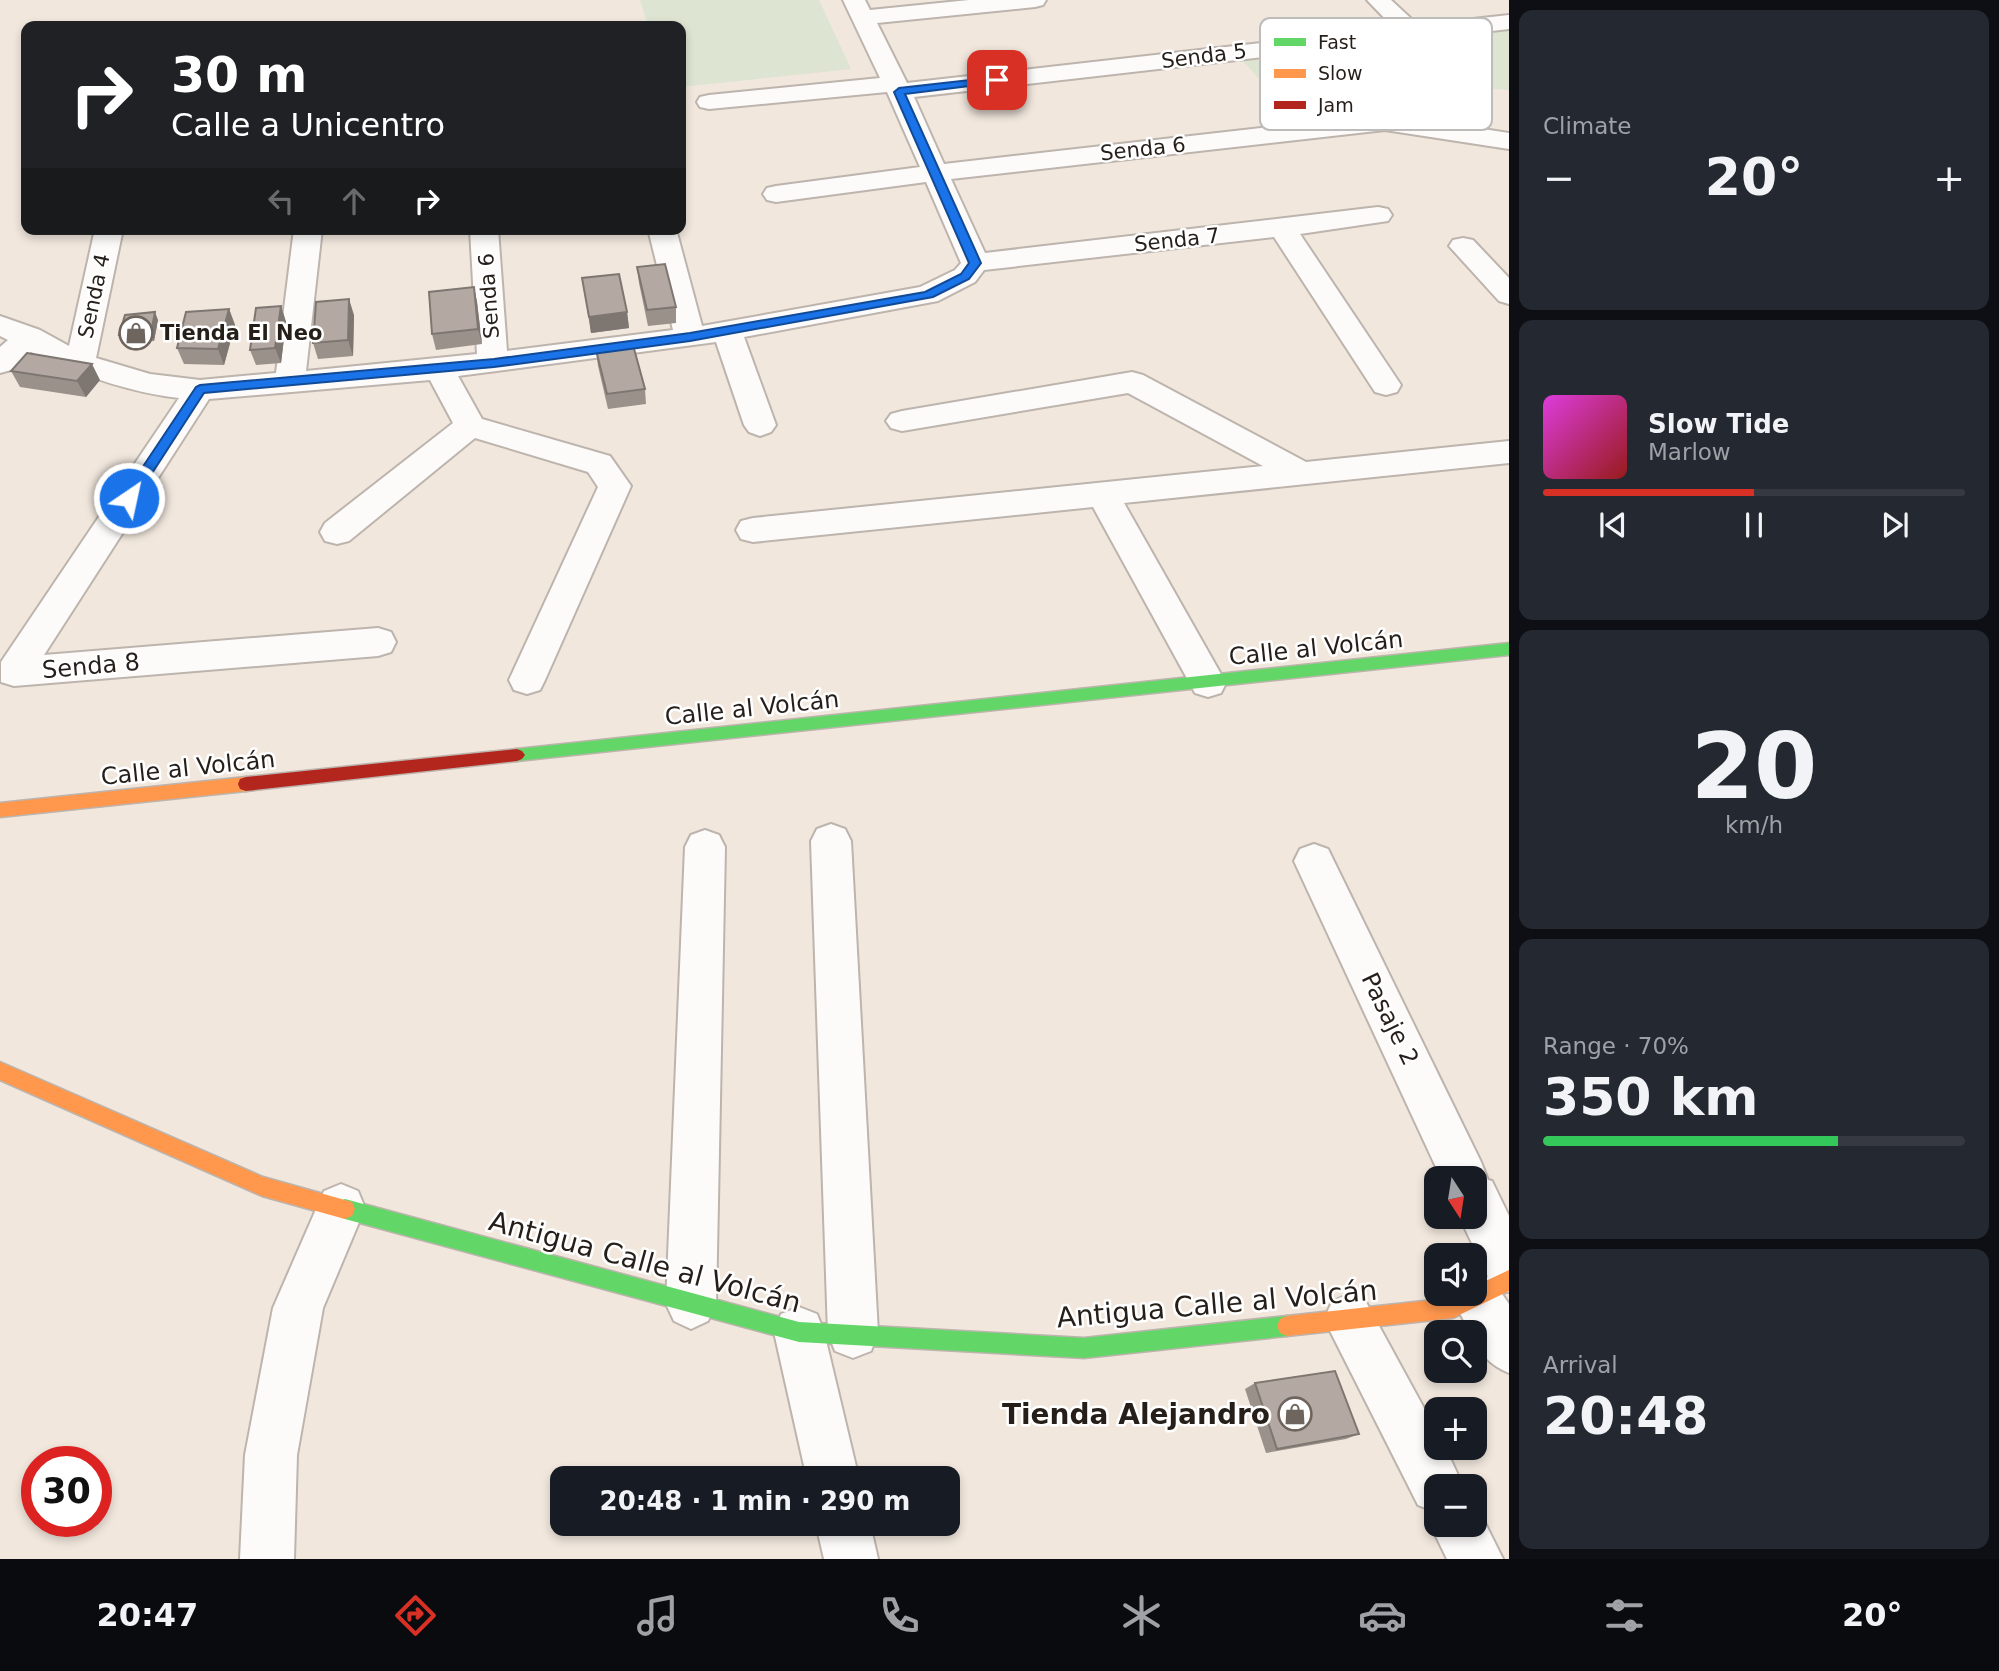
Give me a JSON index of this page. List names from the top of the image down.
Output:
{
  "streets": {
    "main road": ["Calle al Volcán", "Antigua Calle al Volcán"],
    "street": [
      "Senda 5",
      "Senda 6",
      "Senda 7",
      "Senda 4",
      "Senda 8",
      "Pasaje 2"
    ]
  },
  "places": {
    "shop": ["Tienda El Neo", "Tienda Alejandro"]
  },
  "legend": ["Fast", "Slow", "Jam"],
  "north": "bottom",
  "page": {
    "tile": [
      "Climate",
      ["20", "km/h"],
      ["Range · 70%", "350 km"],
      ["Arrival", "20:48"]
    ],
    "turn": ["30 m", "Calle a Unicentro"],
    "heat": ["−", "20°", "+"],
    "song": ["Slow Tide", "Marlow"],
    "map_buttons": ["+", "−"],
    "limit": "30",
    "trip": "20:48 · 1 min · 290 m",
    "tabs": ["20:47", "20°"]
  }
}
